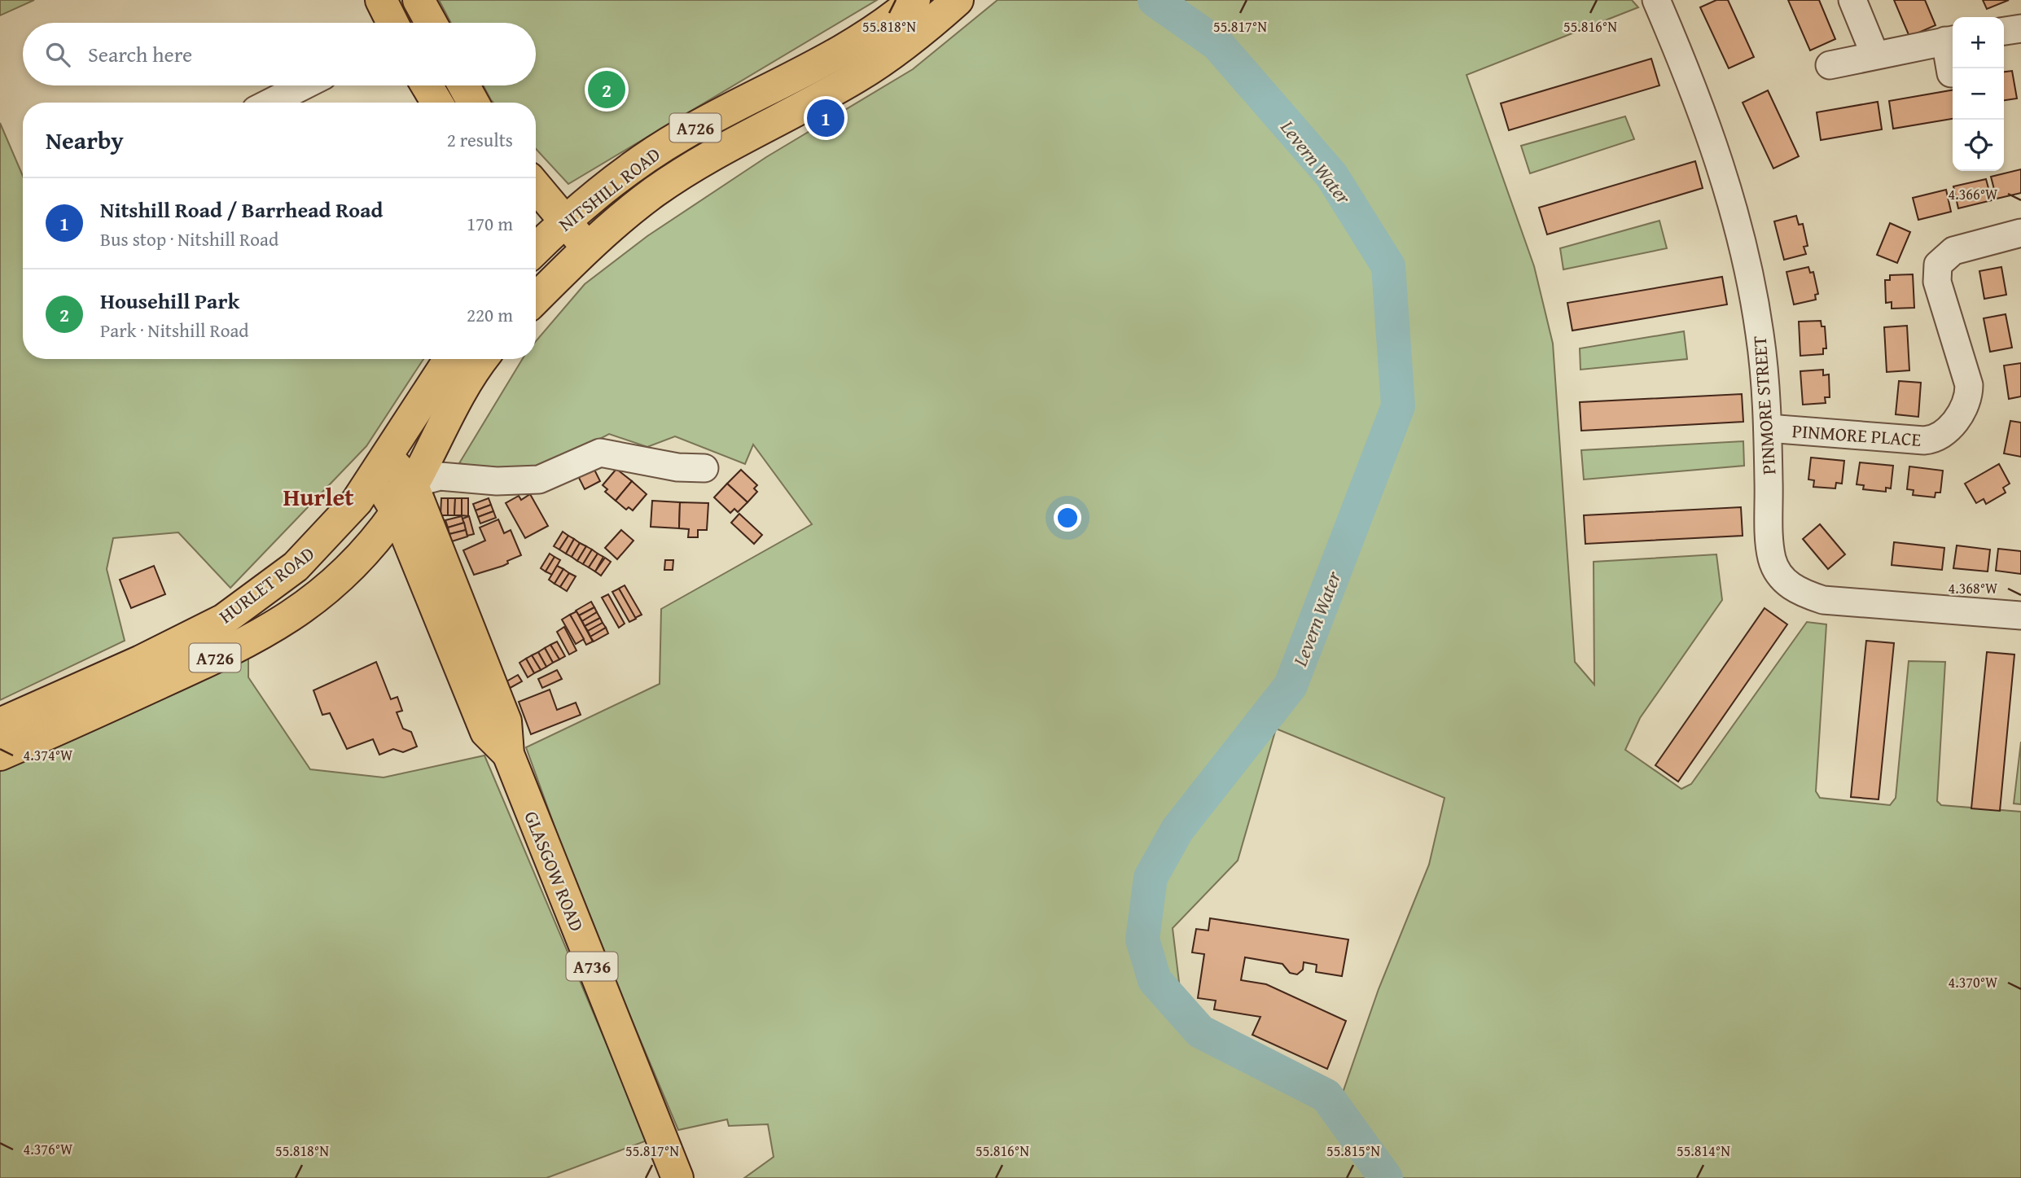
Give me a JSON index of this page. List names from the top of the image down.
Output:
{
  "streets": {
    "main road": [
      "A726",
      "NITSHILL ROAD",
      "HURLET ROAD",
      "GLASGOW ROAD",
      "A736"
    ],
    "street": ["PINMORE STREET", "PINMORE PLACE"]
  },
  "crossings": [
    ["A726", "NITSHILL ROAD"],
    ["PINMORE STREET", "PINMORE PLACE"],
    ["HURLET ROAD", "GLASGOW ROAD"]
  ],
  "districts": ["Hurlet"],
  "water": ["Levern Water"],
  "page": {
    "map_buttons": ["+", "−"],
    "search": "Search here",
    "pins": ["2", "1"],
    "heading": ["Nearby", "2 results"],
    "list": [
      {
        "mark": "1",
        "name": "Nitshill Road / Barrhead Road",
        "note": "Bus stop · Nitshill Road",
        "value": "170 m"
      },
      {
        "mark": "2",
        "name": "Househill Park",
        "note": "Park · Nitshill Road",
        "value": "220 m"
      }
    ]
  },
  "coordinates": [
    "55.818°N",
    "55.817°N",
    "55.816°N",
    "4.366°W",
    "4.368°W",
    "4.374°W",
    "4.370°W",
    "4.376°W",
    "55.815°N",
    "55.814°N"
  ]
}
